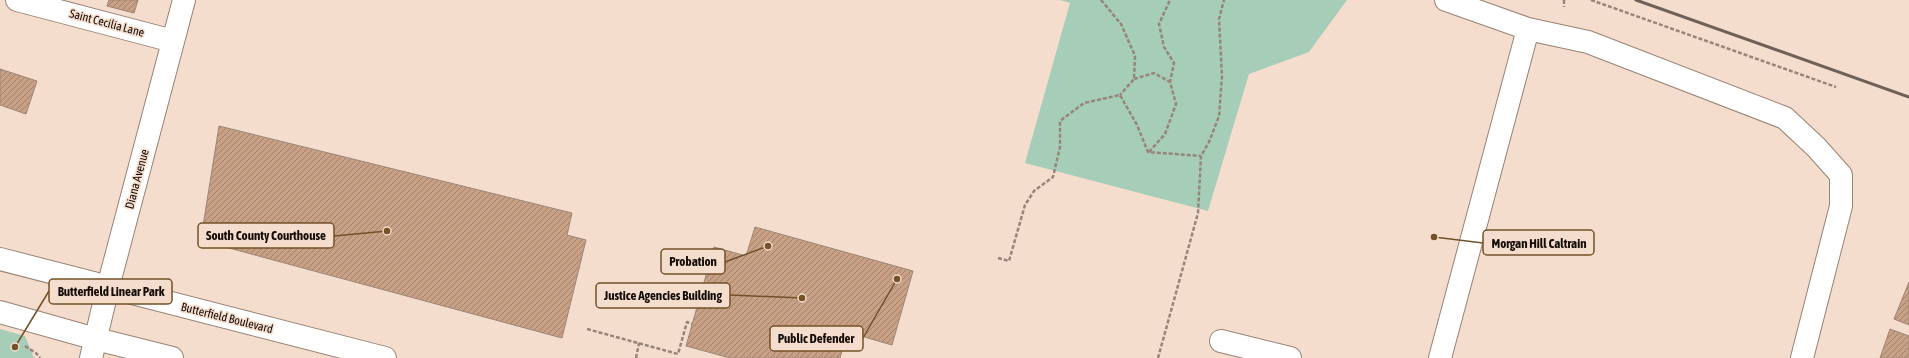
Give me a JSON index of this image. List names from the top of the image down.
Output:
{
  "streets": {
    "main road": ["Saint Cecilia Lane", "Diana Avenue", "Butterfield Boulevard"]
  },
  "crossings": [
    ["Saint Cecilia Lane", "Diana Avenue"],
    ["Diana Avenue", "Butterfield Boulevard"]
  ],
  "places": [
    "South County Courthouse",
    "Morgan Hill Caltrain",
    "Probation",
    "Public Defender",
    "Justice Agencies Building",
    "Butterfield Linear Park"
  ]
}
